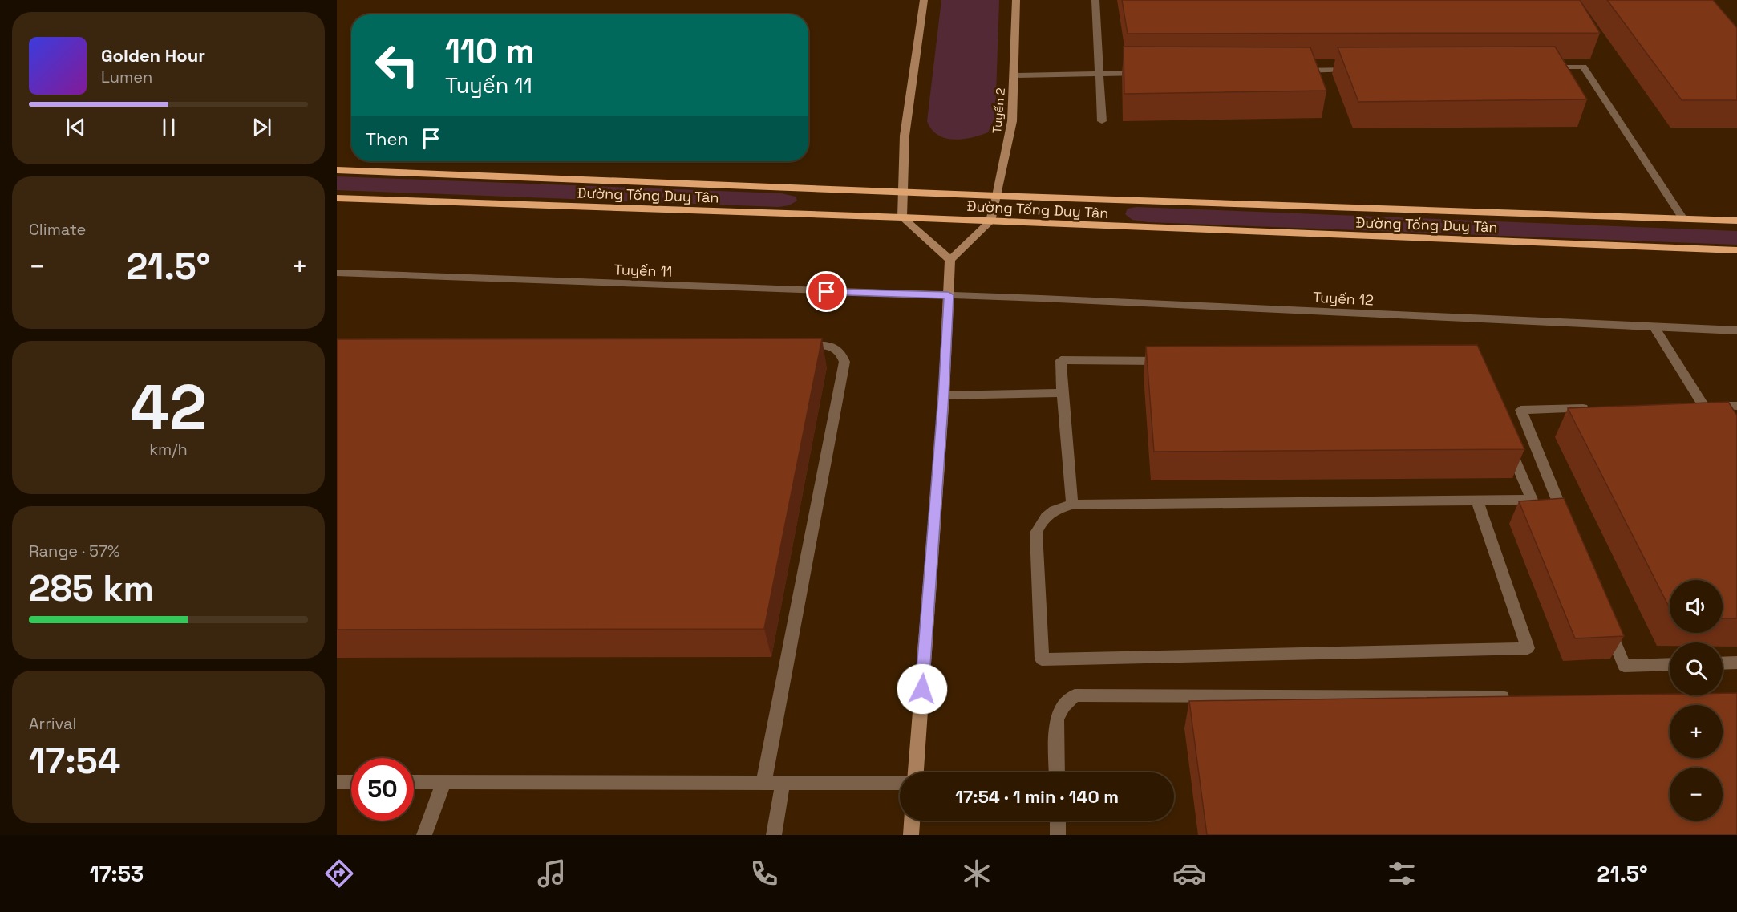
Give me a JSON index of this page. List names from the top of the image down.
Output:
{
  "streets": {
    "highway": ["Đường Tống Duy Tân"],
    "main road": ["Tuyến 2"],
    "street": ["Tuyến 11", "Tuyến 12"]
  },
  "crossings": [
    ["Tuyến 2", "Đường Tống Duy Tân"],
    ["Tuyến 11", "Tuyến 12"]
  ],
  "page": {
    "turn": ["110 m", "Tuyến 11"],
    "song": ["Golden Hour", "Lumen"],
    "then": "Then",
    "tile": [
      "Climate",
      ["42", "km/h"],
      ["Range · 57%", "285 km"],
      ["Arrival", "17:54"]
    ],
    "heat": ["−", "21.5°", "+"],
    "map_buttons": ["+", "−"],
    "limit": "50",
    "trip": "17:54 · 1 min · 140 m",
    "tabs": ["17:53", "21.5°"]
  }
}
